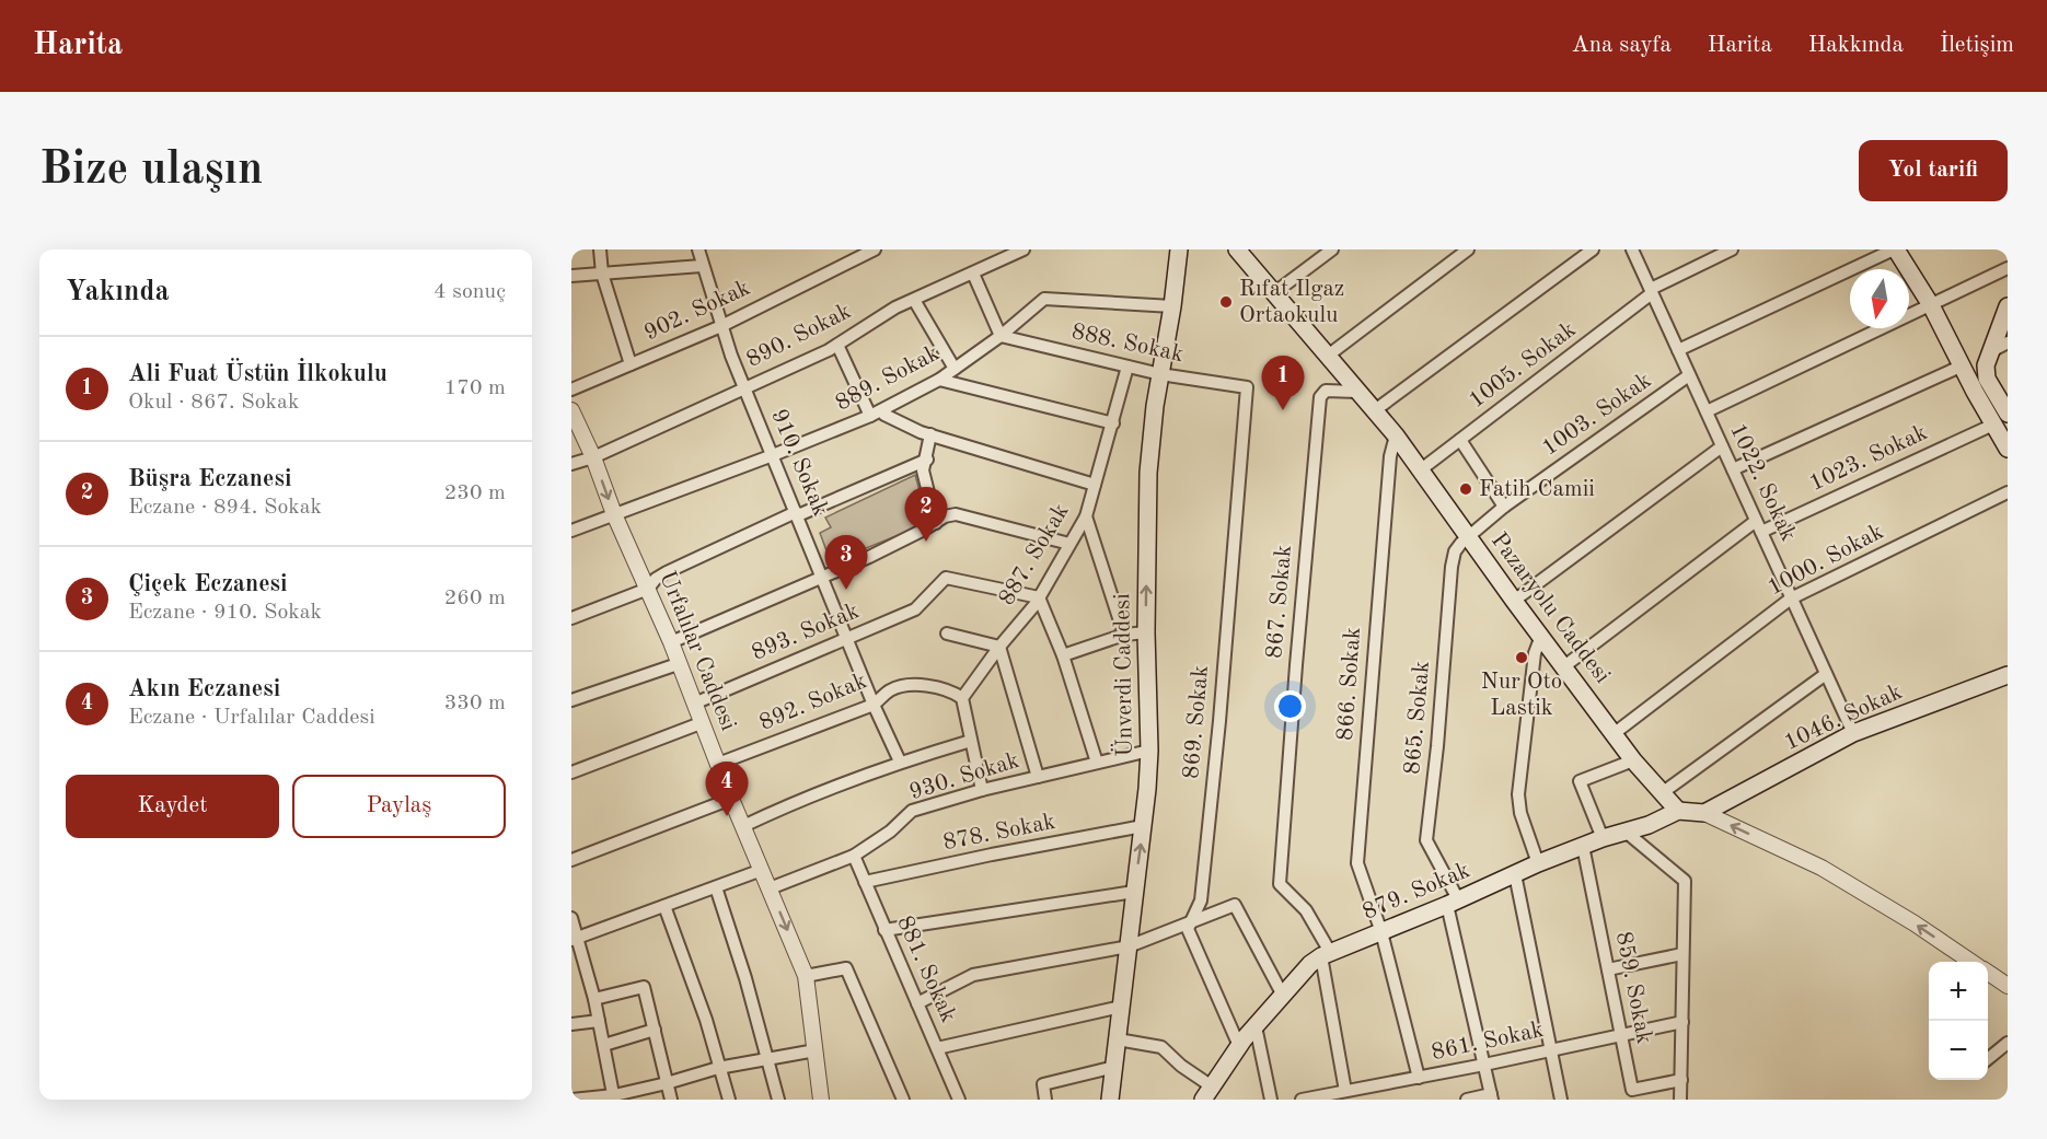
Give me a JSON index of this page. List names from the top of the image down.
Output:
{
  "streets": {
    "main road": [
      "Pazaryolu Caddesi",
      "Ünverdi Caddesi",
      "1046. Sokak",
      "879. Sokak"
    ],
    "street": [
      "902. Sokak",
      "890. Sokak",
      "888. Sokak",
      "1005. Sokak",
      "889. Sokak",
      "1003. Sokak",
      "1023. Sokak",
      "910. Sokak",
      "1022. Sokak",
      "887. Sokak",
      "1000. Sokak",
      "867. Sokak",
      "893. Sokak",
      "Urfalılar Caddesi",
      "866. Sokak",
      "892. Sokak",
      "865. Sokak",
      "869. Sokak",
      "930. Sokak",
      "878. Sokak",
      "881. Sokak",
      "859. Sokak",
      "861. Sokak"
    ]
  },
  "crossings": [
    ["902. Sokak", "910. Sokak"],
    ["890. Sokak", "910. Sokak"],
    ["890. Sokak", "Urfalılar Caddesi"],
    ["888. Sokak", "889. Sokak"],
    ["888. Sokak", "887. Sokak"],
    ["888. Sokak", "Ünverdi Caddesi"],
    ["888. Sokak", "869. Sokak"],
    ["1005. Sokak", "1022. Sokak"],
    ["1005. Sokak", "Pazaryolu Caddesi"],
    ["889. Sokak", "910. Sokak"],
    ["889. Sokak", "Urfalılar Caddesi"],
    ["889. Sokak", "Ünverdi Caddesi"],
    ["1003. Sokak", "1022. Sokak"],
    ["1003. Sokak", "Pazaryolu Caddesi"],
    ["1003. Sokak", "865. Sokak"],
    ["1023. Sokak", "1022. Sokak"],
    ["1023. Sokak", "Pazaryolu Caddesi"],
    ["910. Sokak", "893. Sokak"],
    ["910. Sokak", "892. Sokak"],
    ["1022. Sokak", "1000. Sokak"],
    ["1022. Sokak", "1046. Sokak"],
    ["887. Sokak", "893. Sokak"],
    ["887. Sokak", "892. Sokak"],
    ["1000. Sokak", "Pazaryolu Caddesi"],
    ["867. Sokak", "Pazaryolu Caddesi"],
    ["867. Sokak", "879. Sokak"],
    ["Pazaryolu Caddesi", "866. Sokak"],
    ["Pazaryolu Caddesi", "865. Sokak"],
    ["Pazaryolu Caddesi", "879. Sokak"],
    ["893. Sokak", "Urfalılar Caddesi"],
    ["Urfalılar Caddesi", "892. Sokak"],
    ["Urfalılar Caddesi", "930. Sokak"],
    ["Ünverdi Caddesi", "930. Sokak"],
    ["Ünverdi Caddesi", "878. Sokak"],
    ["866. Sokak", "879. Sokak"],
    ["866. Sokak", "861. Sokak"],
    ["865. Sokak", "879. Sokak"],
    ["865. Sokak", "861. Sokak"],
    ["869. Sokak", "879. Sokak"],
    ["930. Sokak", "881. Sokak"],
    ["878. Sokak", "881. Sokak"],
    ["879. Sokak", "859. Sokak"],
    ["859. Sokak", "861. Sokak"]
  ],
  "one_way": ["Ünverdi Caddesi"],
  "places": ["Rıfat Ilgaz Ortaokulu", "Fatih Camii", "Nur Oto Lastik"],
  "north": "bottom",
  "page": {
    "header": "Harita",
    "nav": [
      "Ana sayfa",
      "Harita",
      "Hakkında",
      "İletişim"
    ],
    "buttons": [
      "Yol tarifi",
      ["Kaydet", "Paylaş"]
    ],
    "title": "Bize ulaşın",
    "heading": ["Yakında", "4 sonuç"],
    "list": [
      {
        "mark": "1",
        "name": "Ali Fuat Üstün İlkokulu",
        "note": "Okul · 867. Sokak",
        "value": "170 m"
      },
      {
        "mark": "2",
        "name": "Büşra Eczanesi",
        "note": "Eczane · 894. Sokak",
        "value": "230 m"
      },
      {
        "mark": "3",
        "name": "Çiçek Eczanesi",
        "note": "Eczane · 910. Sokak",
        "value": "260 m"
      },
      {
        "mark": "4",
        "name": "Akın Eczanesi",
        "note": "Eczane · Urfalılar Caddesi",
        "value": "330 m"
      }
    ],
    "pins": [
      "1",
      "2",
      "3",
      "4"
    ],
    "map_buttons": ["+", "−"]
  }
}
